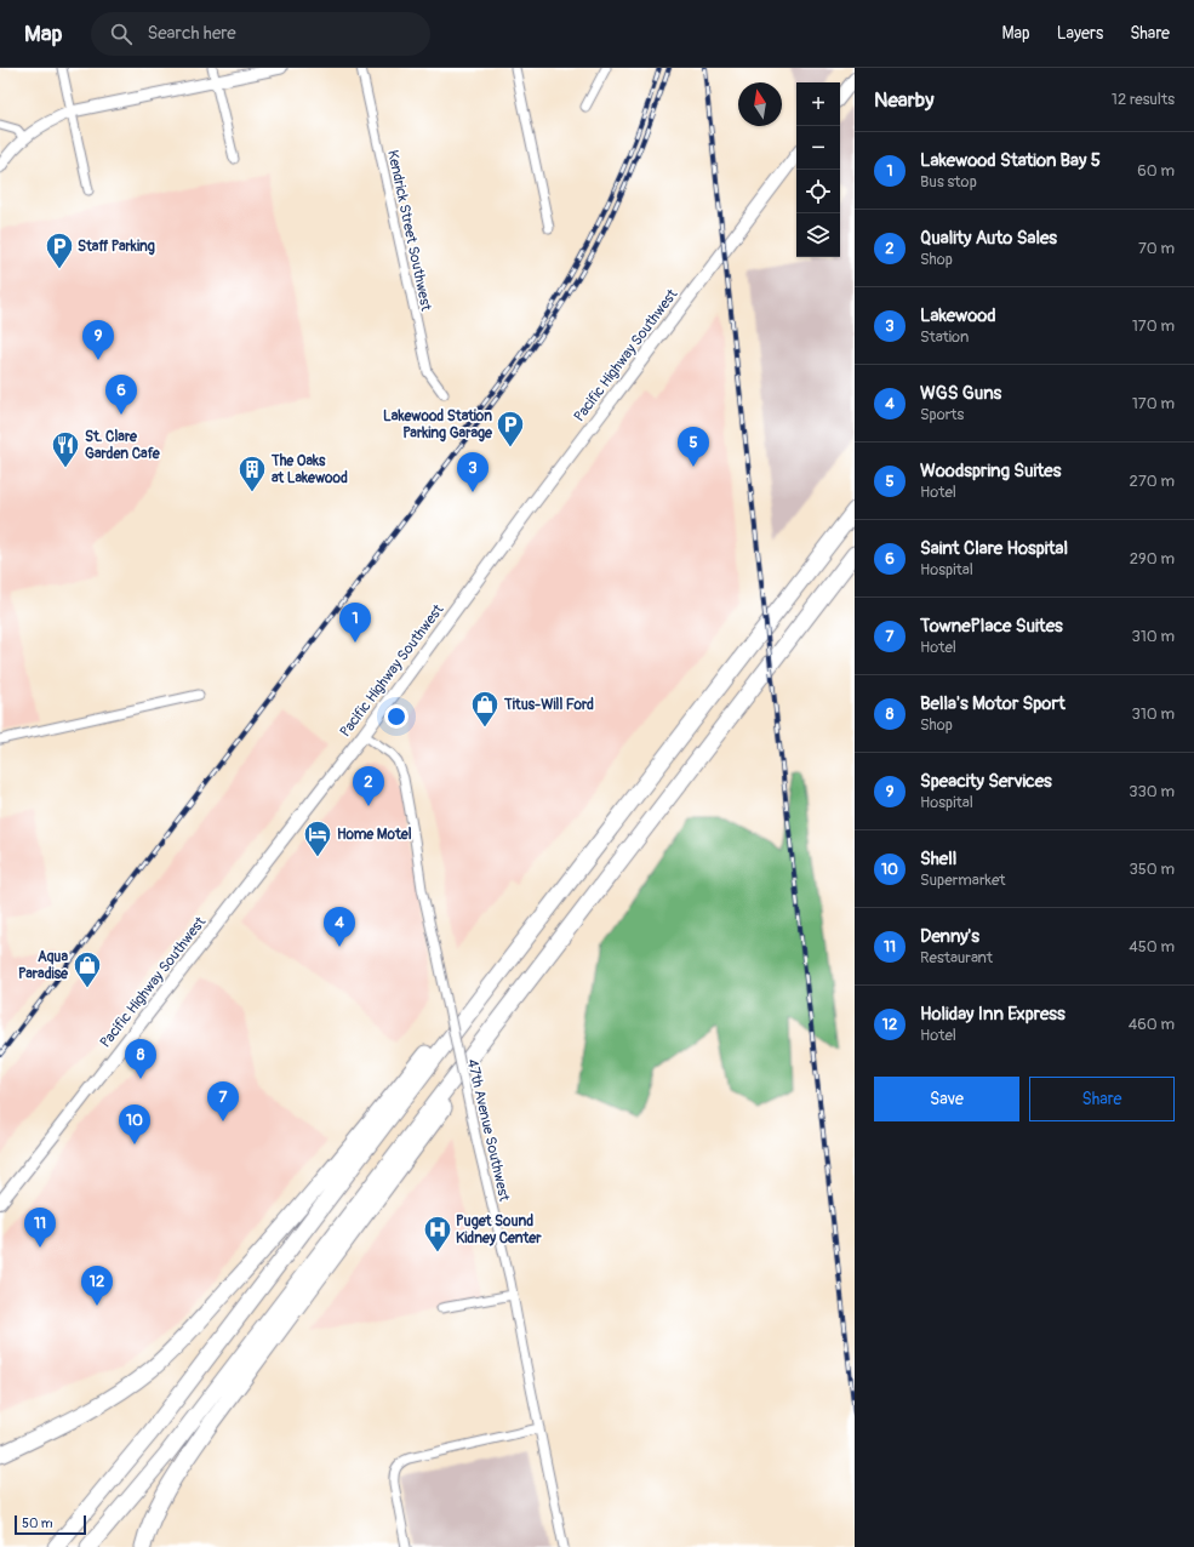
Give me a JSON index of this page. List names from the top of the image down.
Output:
{
  "streets": {
    "main road": ["Pacific Highway Southwest"],
    "street": ["Kendrick Street Southwest", "47th Avenue Southwest"]
  },
  "crossings": [
    ["Pacific Highway Southwest", "47th Avenue Southwest"]
  ],
  "places": {
    "parking": ["Staff Parking", "Lakewood Station Parking Garage"],
    "restaurant": ["St. Clare Garden Cafe"],
    "building": ["The Oaks at Lakewood"],
    "shop": ["Titus-Will Ford", "Aqua Paradise"],
    "hotel": ["Home Motel"],
    "hospital": ["Puget Sound Kidney Center"]
  },
  "scale_bar": "50 m",
  "north": "top",
  "page": {
    "header": "Map",
    "search": "Search here",
    "nav": ["Map", "Layers", "Share"],
    "heading": ["Nearby", "12 results"],
    "map_buttons": ["+", "−"],
    "list": [
      {
        "mark": "1",
        "name": "Lakewood Station Bay 5",
        "note": "Bus stop",
        "value": "60 m"
      },
      {
        "mark": "2",
        "name": "Quality Auto Sales",
        "note": "Shop",
        "value": "70 m"
      },
      {
        "mark": "3",
        "name": "Lakewood",
        "note": "Station",
        "value": "170 m"
      },
      {
        "mark": "4",
        "name": "WGS Guns",
        "note": "Sports",
        "value": "170 m"
      },
      {
        "mark": "5",
        "name": "Woodspring Suites",
        "note": "Hotel",
        "value": "270 m"
      },
      {
        "mark": "6",
        "name": "Saint Clare Hospital",
        "note": "Hospital",
        "value": "290 m"
      },
      {
        "mark": "7",
        "name": "TownePlace Suites",
        "note": "Hotel",
        "value": "310 m"
      },
      {
        "mark": "8",
        "name": "Bella's Motor Sport",
        "note": "Shop",
        "value": "310 m"
      },
      {
        "mark": "9",
        "name": "Speacity Services",
        "note": "Hospital",
        "value": "330 m"
      },
      {
        "mark": "10",
        "name": "Shell",
        "note": "Supermarket",
        "value": "350 m"
      },
      {
        "mark": "11",
        "name": "Denny's",
        "note": "Restaurant",
        "value": "450 m"
      },
      {
        "mark": "12",
        "name": "Holiday Inn Express",
        "note": "Hotel",
        "value": "460 m"
      }
    ],
    "pins": [
      "9",
      "6",
      "5",
      "3",
      "1",
      "2",
      "4",
      "8",
      "7",
      "10",
      "11",
      "12"
    ],
    "buttons": ["Save", "Share"],
    "scale": "50 m"
  }
}
